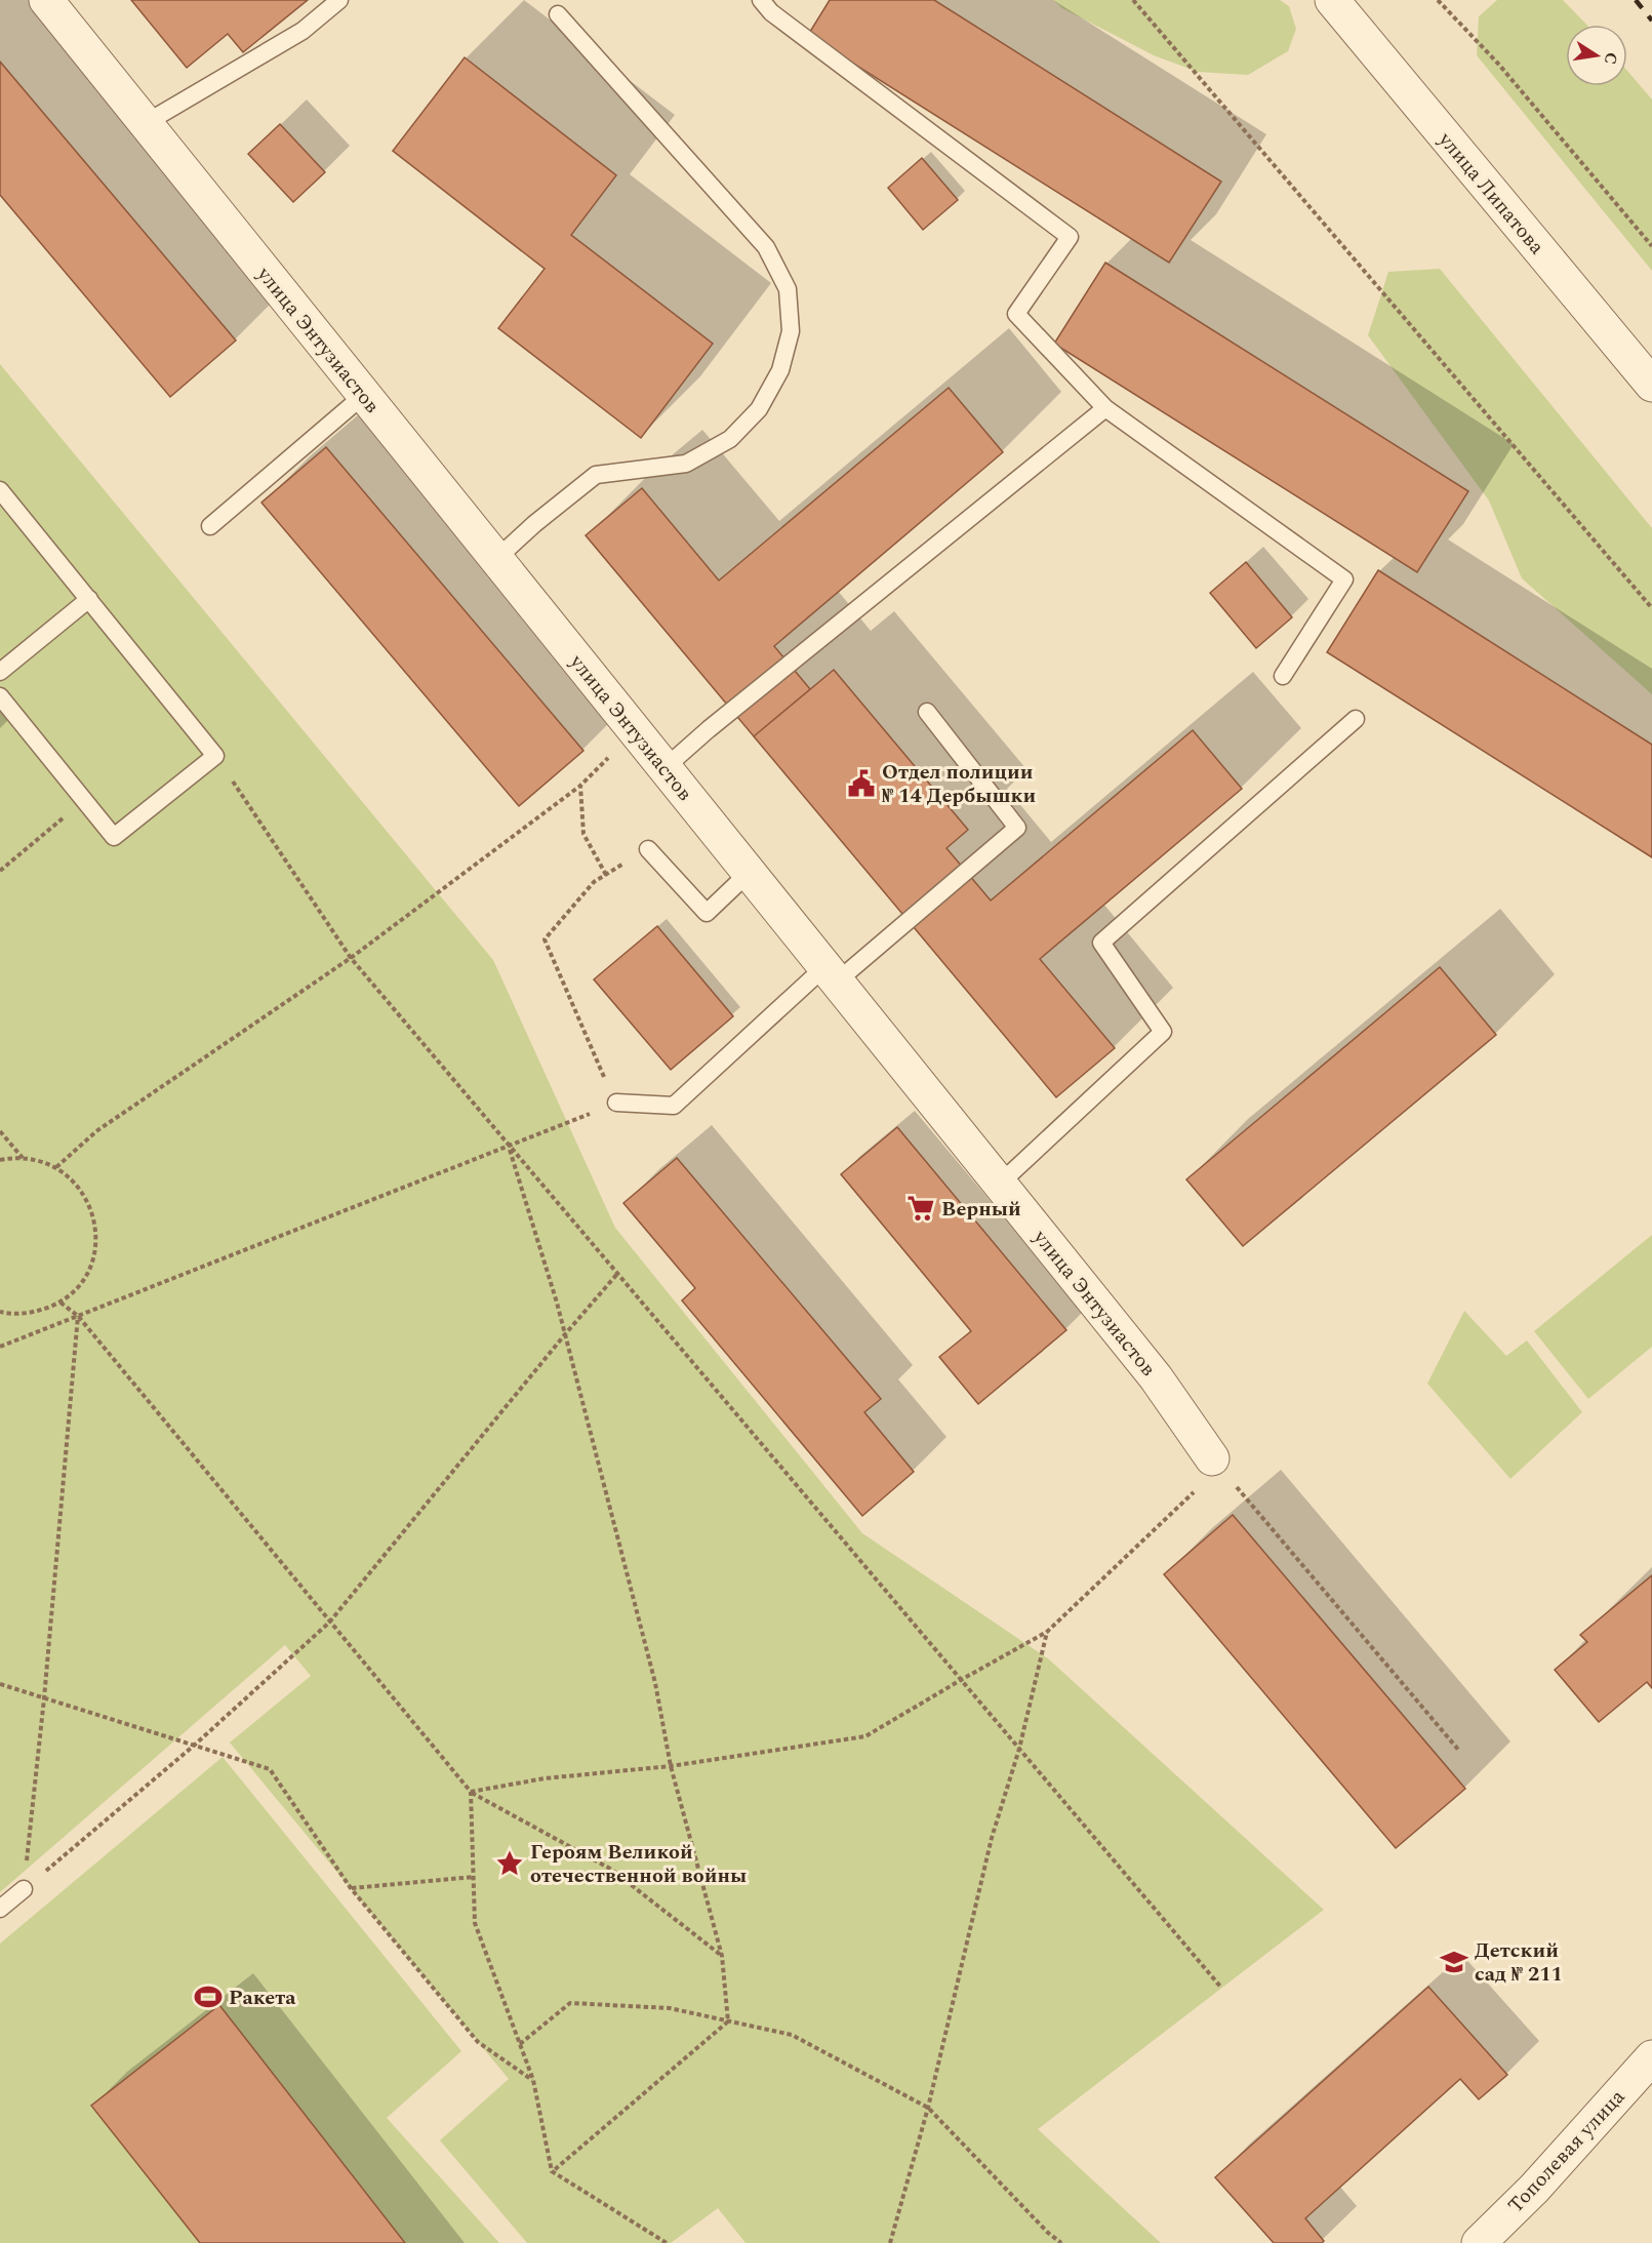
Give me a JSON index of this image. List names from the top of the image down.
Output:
{
  "streets": {
    "street": ["улица Липатова", "улица Энтузиастов", "Тополевая улица"]
  },
  "places": {
    "public building": ["Отдел полиции № 14 Дербышки"],
    "supermarket": ["Верный"],
    "place": ["Героям Великой отечественной войны"],
    "school or university": ["Детский сад № 211"],
    "sports": ["Ракета"]
  },
  "north": "right"
}
